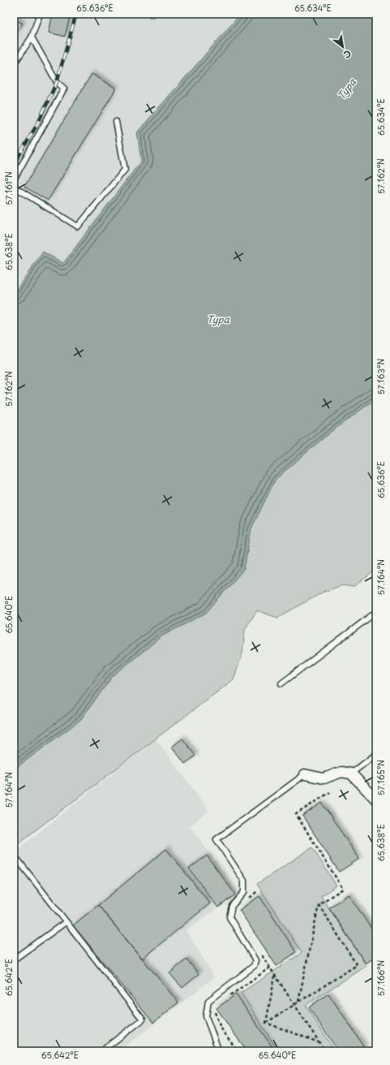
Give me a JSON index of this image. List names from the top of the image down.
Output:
{
  "water": ["Тура"],
  "north": "bottom right",
  "coordinates": [
    "65.636°E",
    "65.634°E",
    "57.162°N",
    "57.161°N",
    "65.638°E",
    "57.163°N",
    "57.164°N",
    "65.640°E",
    "57.165°N",
    "65.642°E",
    "57.166°N"
  ]
}
